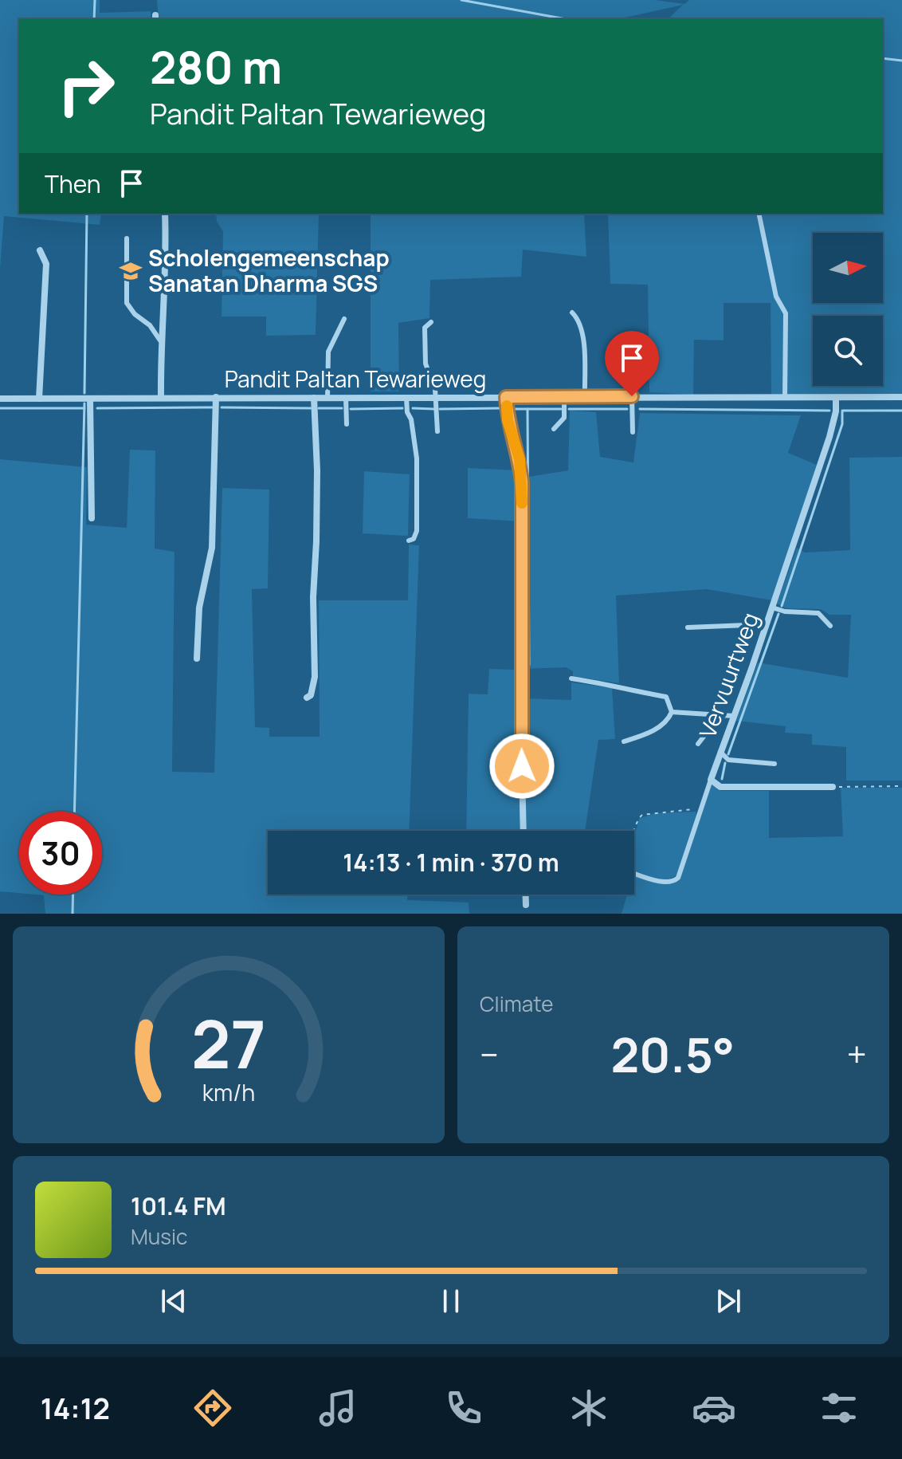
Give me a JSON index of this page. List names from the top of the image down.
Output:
{
  "streets": {
    "street": ["Pandit Paltan Tewarieweg", "Vervuurtweg"]
  },
  "crossings": [
    ["Pandit Paltan Tewarieweg", "Vervuurtweg"]
  ],
  "places": {
    "school or university": ["Scholengemeenschap Sanatan Dharma SGS"]
  },
  "north": "right",
  "page": {
    "turn": ["280 m", "Pandit Paltan Tewarieweg"],
    "then": "Then",
    "limit": "30",
    "trip": "14:13 · 1 min · 370 m",
    "tile": "Climate",
    "heat": ["−", "20.5°", "+"],
    "song": ["101.4 FM", "Music"],
    "tabs": "14:12",
    "gauge": ["27", "km/h"]
  }
}
